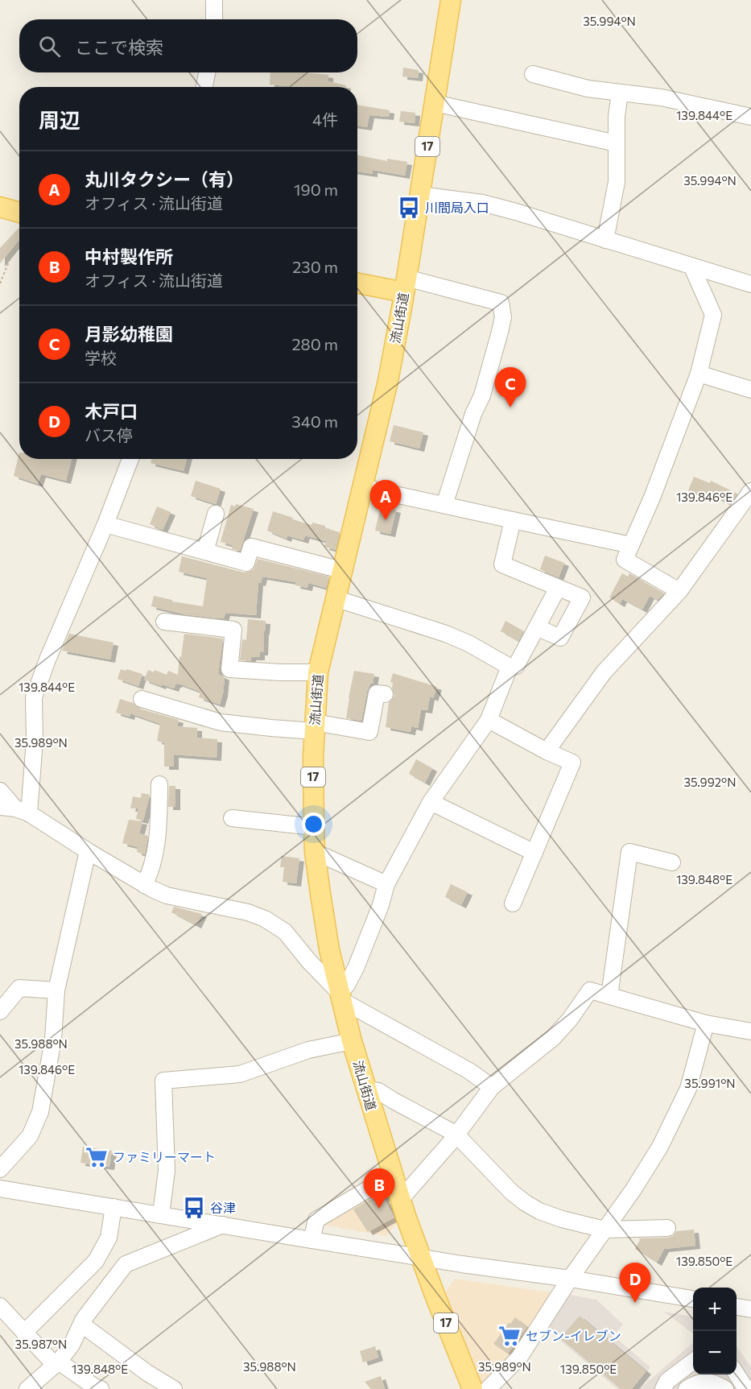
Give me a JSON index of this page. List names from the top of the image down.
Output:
{
  "streets": {
    "main road": ["17", "流山街道"]
  },
  "places": {
    "bus stop": ["川間局入口", "谷津"],
    "supermarket": ["ファミリーマート", "セブン-イレブン"]
  },
  "page": {
    "search": "ここで検索",
    "heading": ["周辺", "4件"],
    "list": [
      {
        "mark": "A",
        "name": "丸川タクシー（有）",
        "note": "オフィス · 流山街道",
        "value": "190 m"
      },
      {
        "mark": "B",
        "name": "中村製作所",
        "note": "オフィス · 流山街道",
        "value": "230 m"
      },
      {
        "mark": "C",
        "name": "月影幼稚園",
        "note": "学校",
        "value": "280 m"
      },
      {
        "mark": "D",
        "name": "木戸口",
        "note": "バス停",
        "value": "340 m"
      }
    ],
    "pins": [
      "C",
      "A",
      "B",
      "D"
    ],
    "map_buttons": ["+", "−"]
  },
  "coordinates": [
    "35.994°N",
    "139.844°E",
    "139.846°E",
    "35.989°N",
    "35.992°N",
    "139.848°E",
    "35.988°N",
    "35.991°N",
    "139.850°E",
    "35.987°N"
  ]
}
